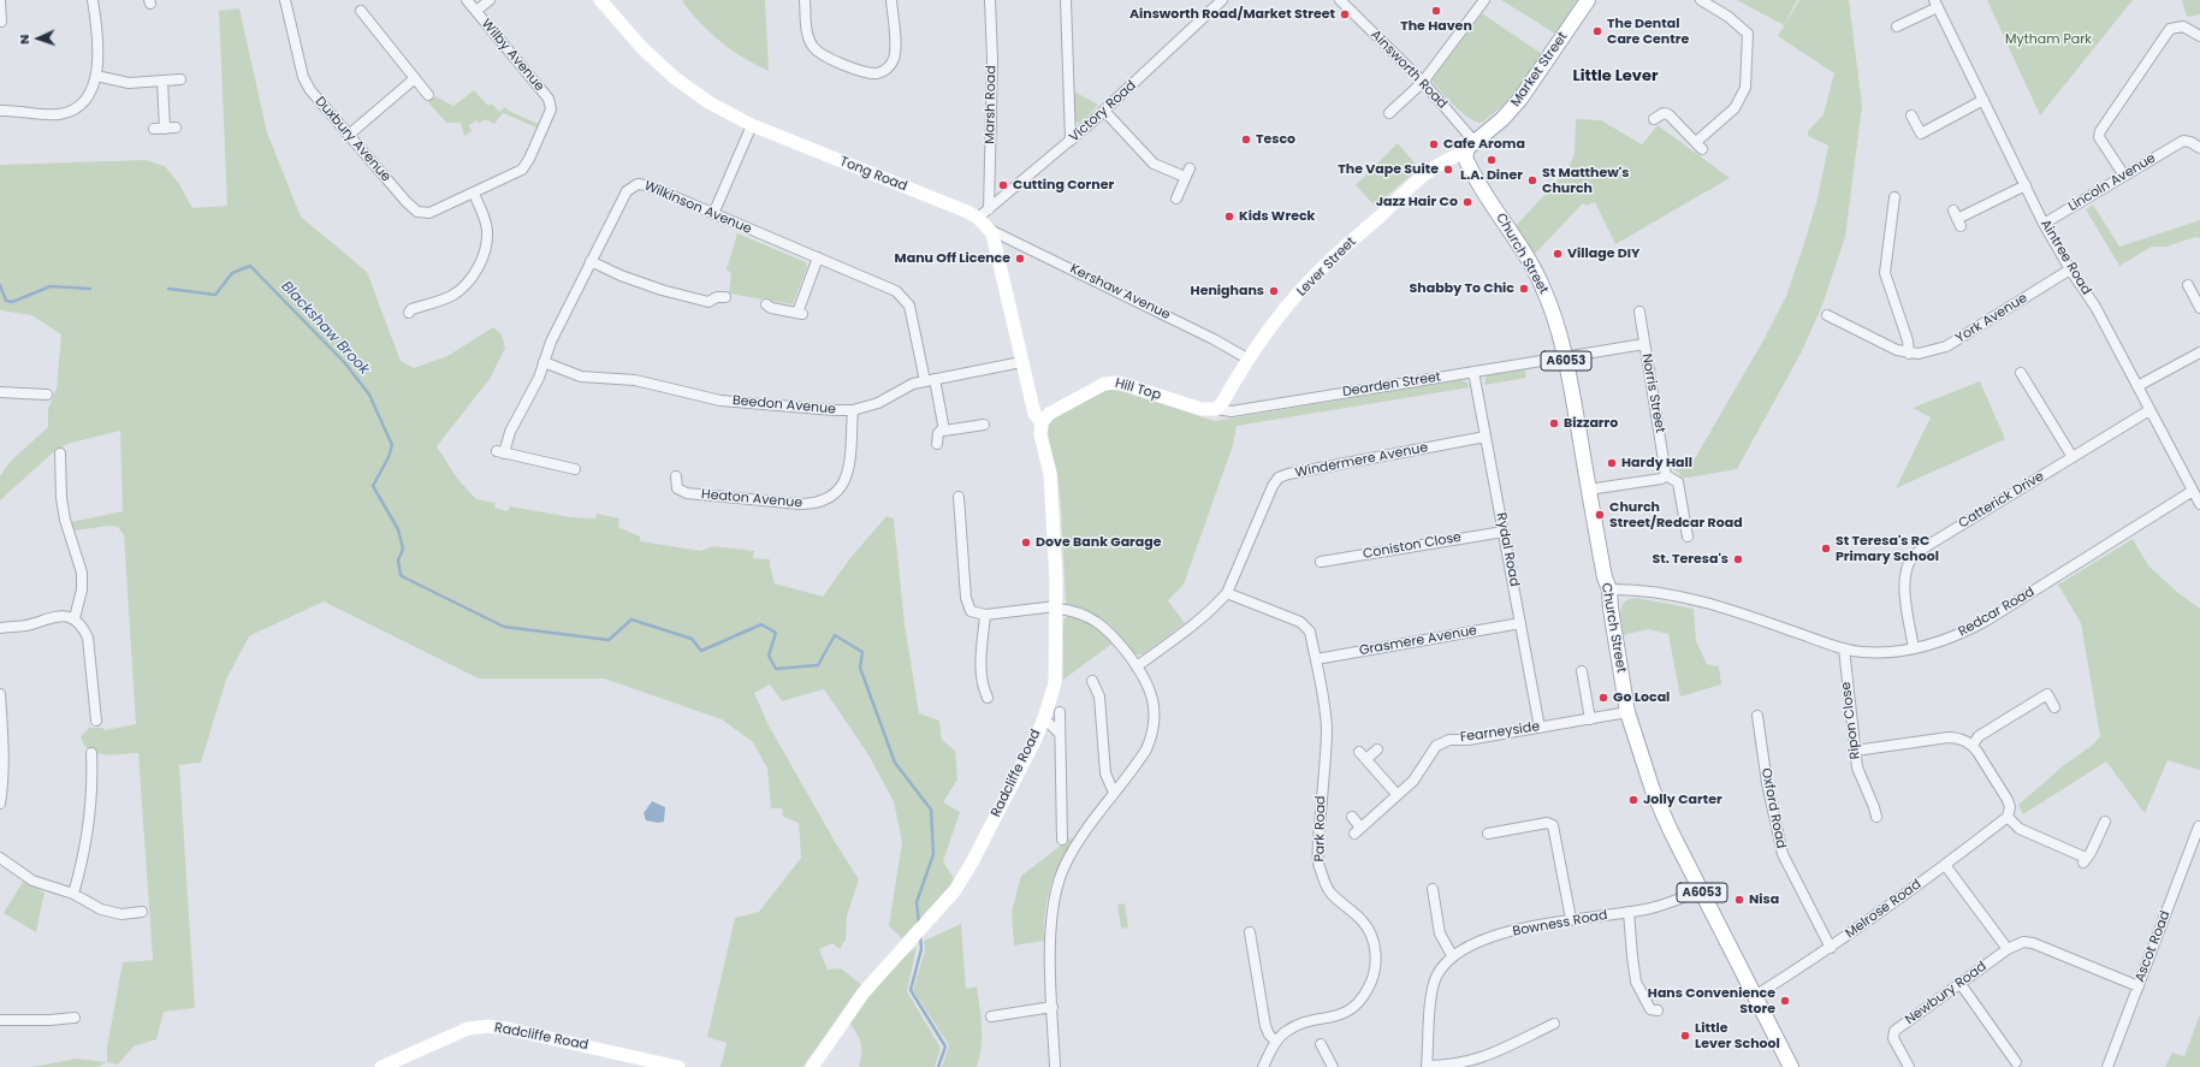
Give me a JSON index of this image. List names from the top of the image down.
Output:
{
  "streets": {
    "main road": [
      "Market Street",
      "Tong Road",
      "Church Street",
      "Lever Street",
      "A6053",
      "Hill Top",
      "Radcliffe Road"
    ],
    "street": [
      "Wilby Avenue",
      "Ainsworth Road",
      "Marsh Road",
      "Victory Road",
      "Duxbury Avenue",
      "Lincoln Avenue",
      "Wilkinson Avenue",
      "Aintree Road",
      "Kershaw Avenue",
      "York Avenue",
      "Dearden Street",
      "Norris Street",
      "Beedon Avenue",
      "Windermere Avenue",
      "Heaton Avenue",
      "Catterick Drive",
      "Coniston Close",
      "Rydal Road",
      "Redcar Road",
      "Grasmere Avenue",
      "Ripon Close",
      "Fearneyside",
      "Oxford Road",
      "Park Road",
      "Melrose Road",
      "Bowness Road",
      "Ascot Road",
      "Newbury Road"
    ]
  },
  "crossings": [
    ["Wilby Avenue", "Duxbury Avenue"],
    ["Ainsworth Road", "Market Street"],
    ["Ainsworth Road", "Church Street"],
    ["Ainsworth Road", "Lever Street"],
    ["Market Street", "Church Street"],
    ["Market Street", "Lever Street"],
    ["Marsh Road", "Victory Road"],
    ["Victory Road", "Tong Road"],
    ["Tong Road", "Kershaw Avenue"],
    ["Tong Road", "Hill Top"],
    ["Tong Road", "Beedon Avenue"],
    ["Tong Road", "Radcliffe Road"],
    ["Lincoln Avenue", "Aintree Road"],
    ["Wilkinson Avenue", "Beedon Avenue"],
    ["Church Street", "Lever Street"],
    ["Church Street", "Dearden Street"],
    ["Church Street", "Redcar Road"],
    ["Church Street", "Fearneyside"],
    ["Church Street", "Melrose Road"],
    ["Church Street", "Bowness Road"],
    ["Aintree Road", "York Avenue"],
    ["Aintree Road", "Catterick Drive"],
    ["Aintree Road", "Redcar Road"],
    ["Lever Street", "Kershaw Avenue"],
    ["Lever Street", "Dearden Street"],
    ["Lever Street", "Hill Top"],
    ["Dearden Street", "Hill Top"],
    ["Dearden Street", "Norris Street"],
    ["Dearden Street", "Rydal Road"],
    ["Hill Top", "Radcliffe Road"],
    ["Beedon Avenue", "Heaton Avenue"],
    ["Windermere Avenue", "Rydal Road"],
    ["Windermere Avenue", "Park Road"],
    ["Catterick Drive", "Redcar Road"],
    ["Coniston Close", "Rydal Road"],
    ["Rydal Road", "Grasmere Avenue"],
    ["Rydal Road", "Fearneyside"],
    ["Redcar Road", "Ripon Close"],
    ["Grasmere Avenue", "Park Road"],
    ["Oxford Road", "Melrose Road"]
  ],
  "districts": ["Little Lever"],
  "water": ["Blackshaw Brook"],
  "parks": ["Mytham Park"],
  "places": [
    "The Haven",
    "Ainsworth Road/Market Street",
    "The Dental Care Centre",
    "Tesco",
    "Cafe Aroma",
    "L.A. Diner",
    "The Vape Suite",
    "St Matthew's Church",
    "Cutting Corner",
    "Jazz Hair Co",
    "Kids Wreck",
    "Village DIY",
    "Manu Off Licence",
    "Shabby To Chic",
    "Henighans",
    "Bizzarro",
    "Hardy Hall",
    "Church Street/Redcar Road",
    "Dove Bank Garage",
    "St Teresa's RC Primary School",
    "St. Teresa's",
    "Go Local",
    "Jolly Carter",
    "Nisa",
    "Hans Convenience Store",
    "Little Lever School"
  ],
  "north": "left"
}
